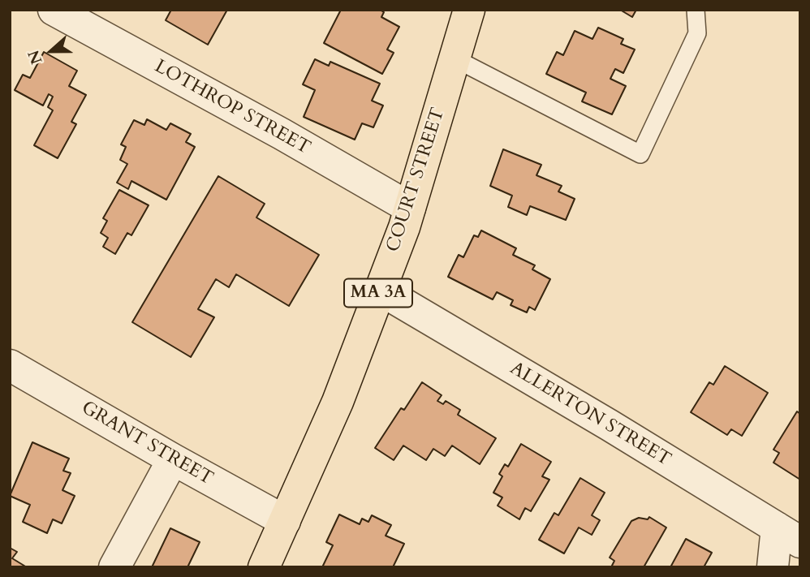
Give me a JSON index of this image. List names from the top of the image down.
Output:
{
  "streets": {
    "main road": ["COURT STREET", "MA 3A"],
    "street": ["LOTHROP STREET", "ALLERTON STREET", "GRANT STREET"]
  },
  "crossings": [
    ["LOTHROP STREET", "COURT STREET"],
    ["COURT STREET", "ALLERTON STREET"],
    ["COURT STREET", "GRANT STREET"]
  ],
  "north": "left"
}
